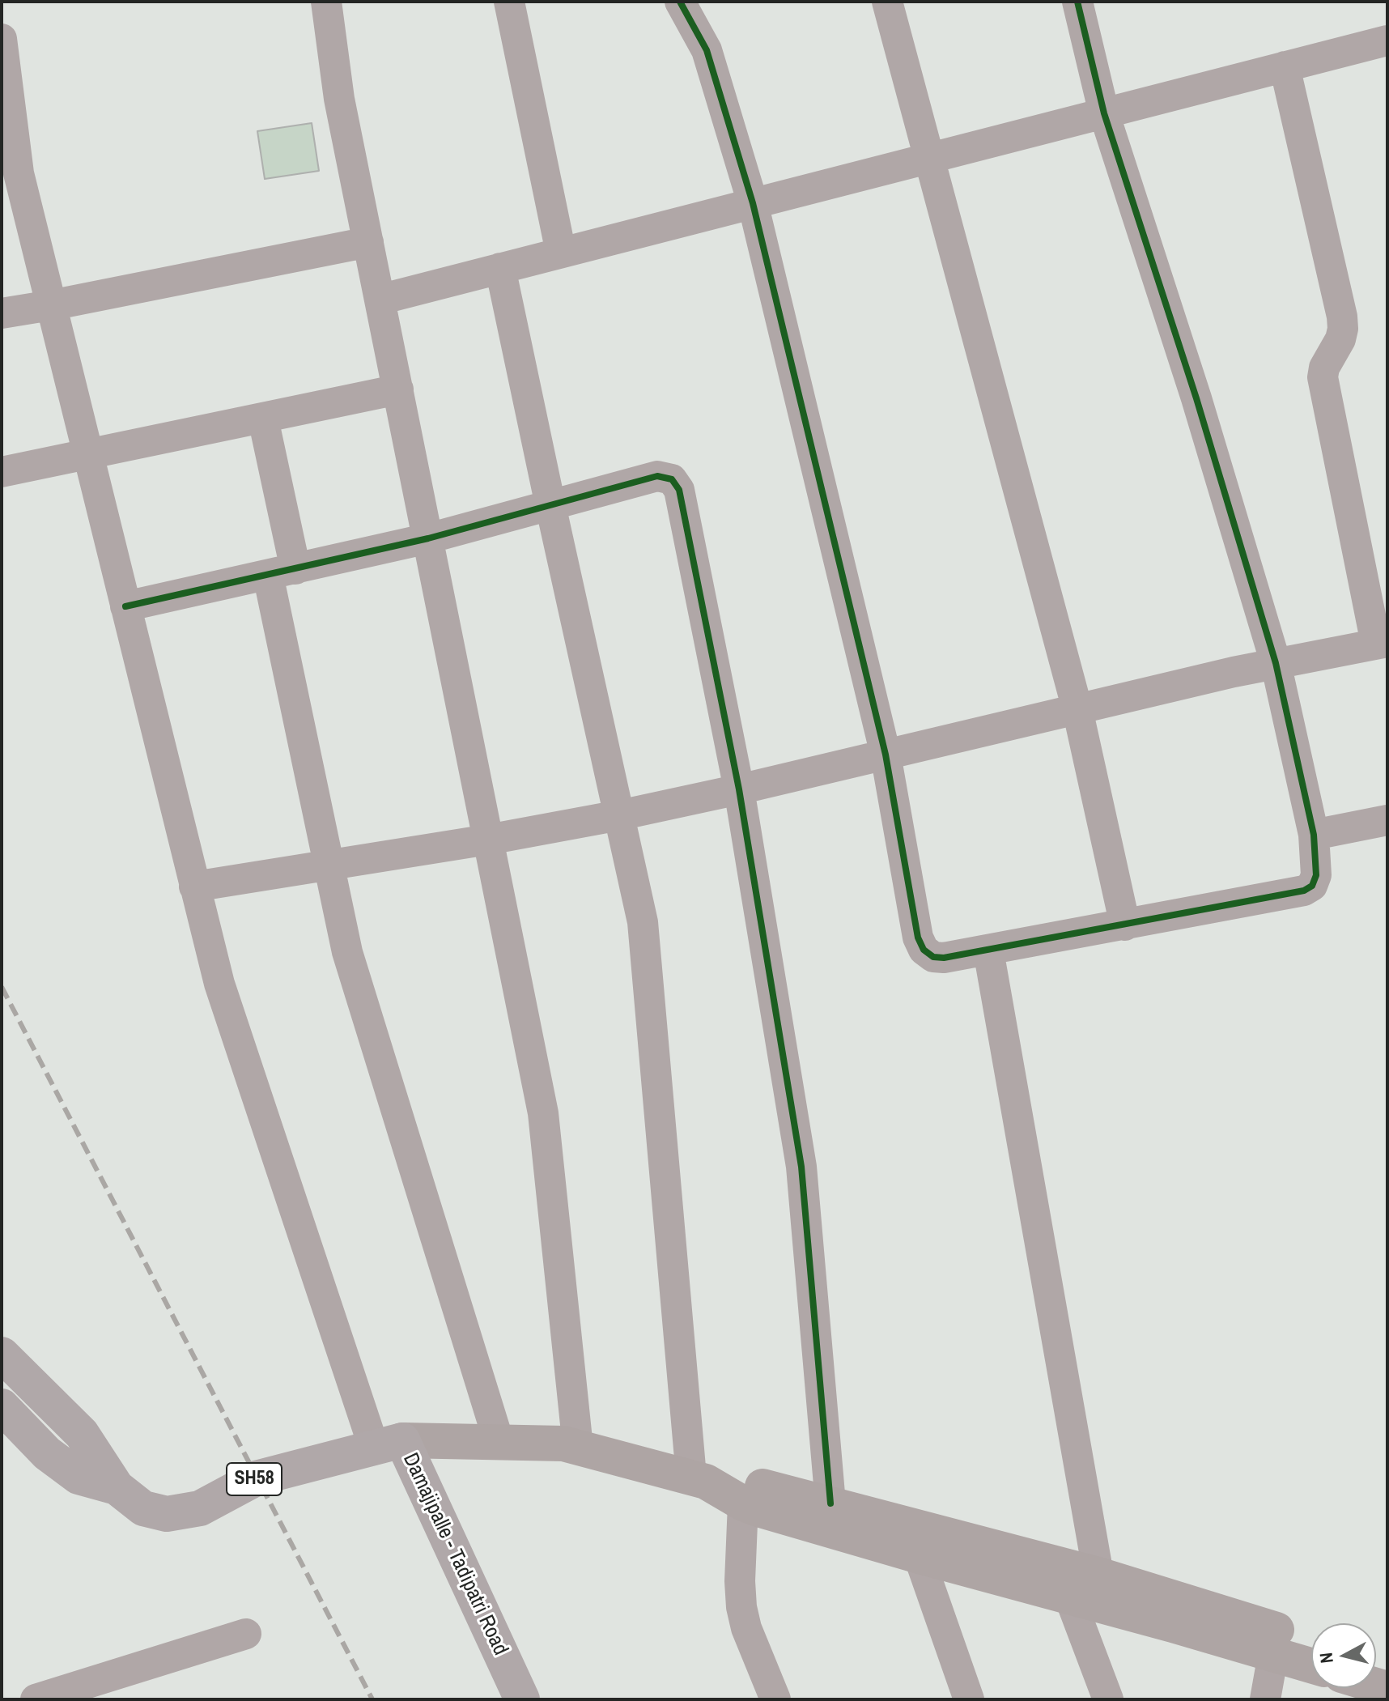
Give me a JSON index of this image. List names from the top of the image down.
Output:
{
  "streets": {
    "main road": ["SH58", "Damajipalle - Tadipatri Road"]
  },
  "north": "left"
}
